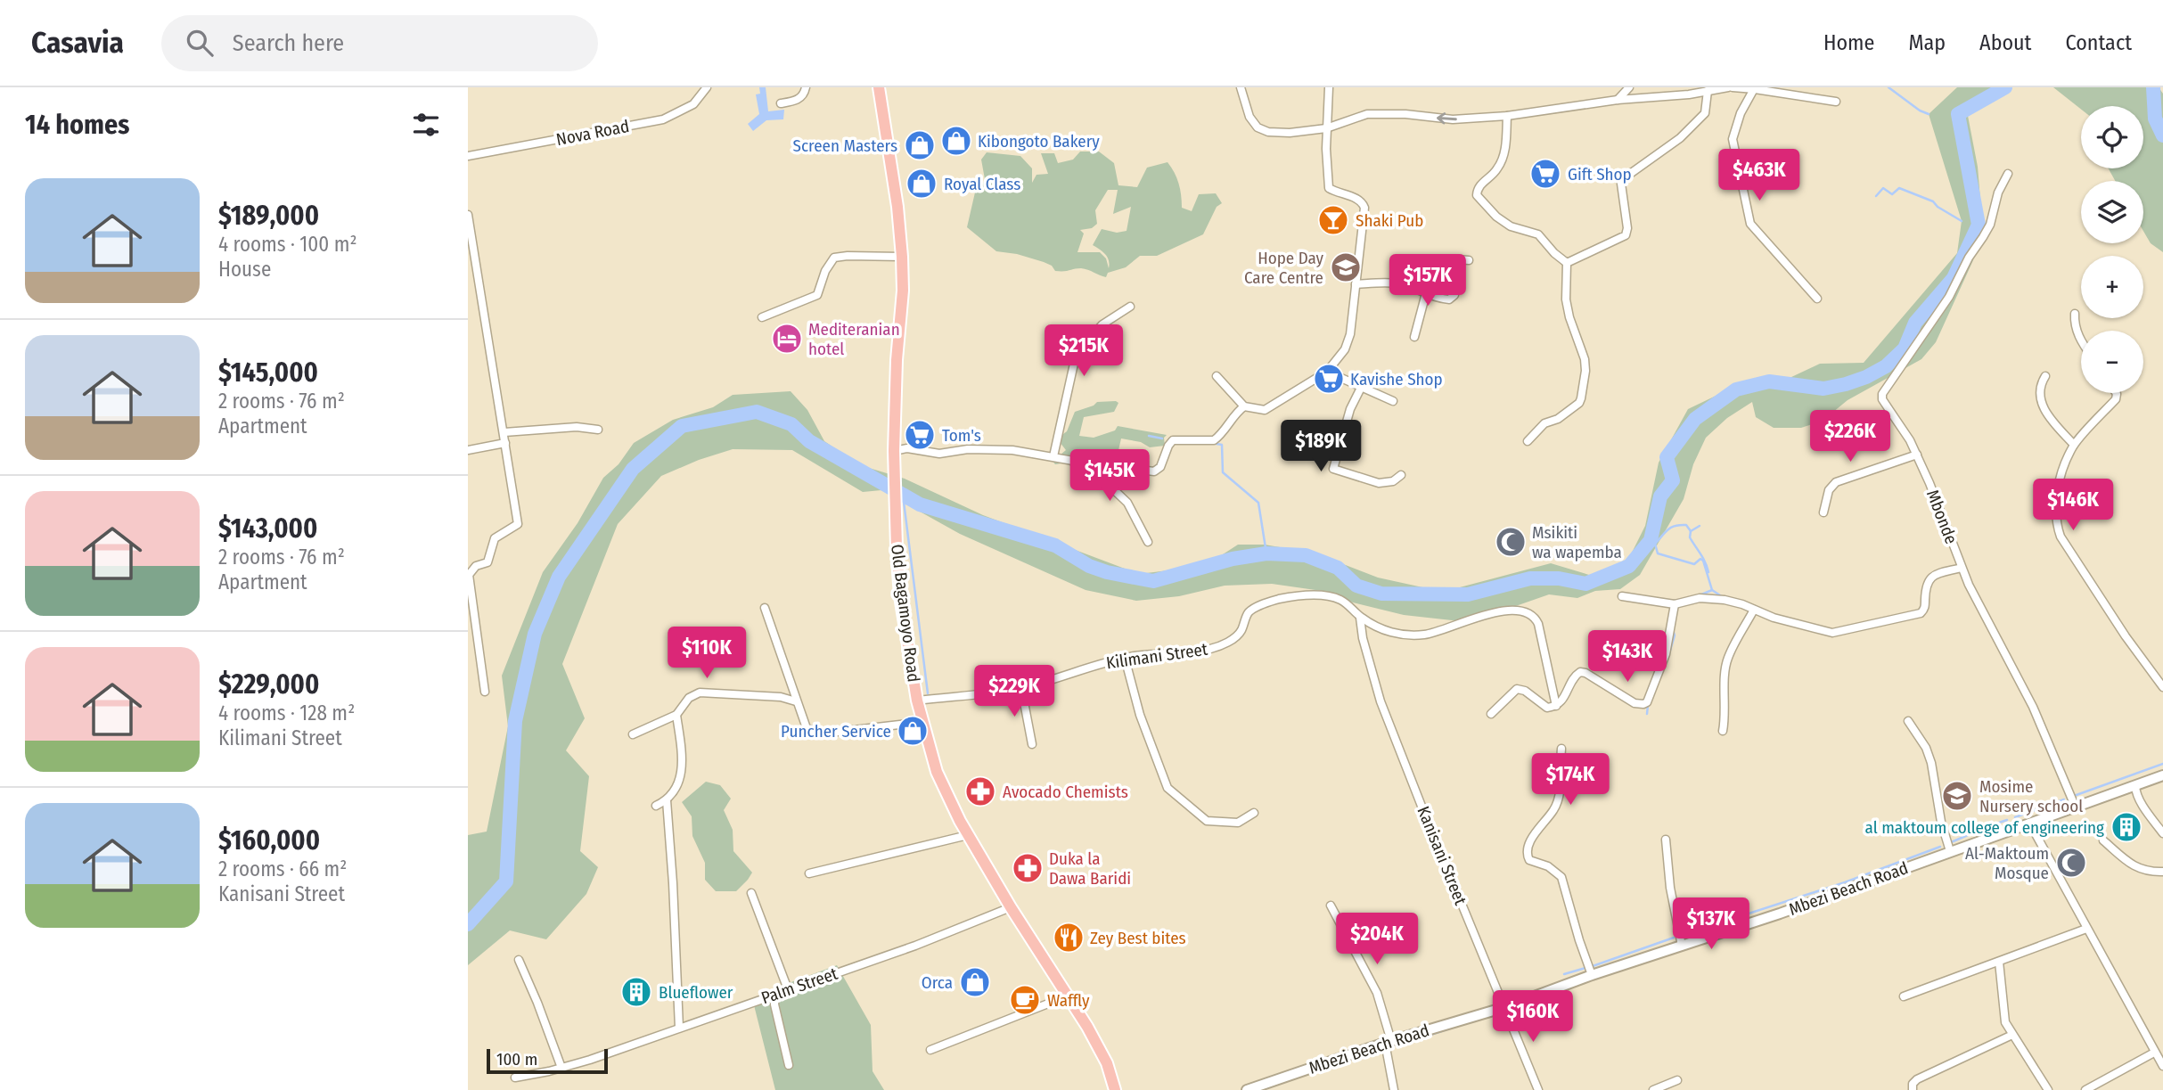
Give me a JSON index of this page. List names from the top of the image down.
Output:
{
  "streets": {
    "main road": ["Old Bagamoyo Road", "Mbezi Beach Road"],
    "street": [
      "Nova Road",
      "Mbonde",
      "Kilimani Street",
      "Kanisani Street",
      "Palm Street"
    ]
  },
  "crossings": [
    ["Mbonde", "Mbezi Beach Road"],
    ["Old Bagamoyo Road", "Kilimani Street"],
    ["Old Bagamoyo Road", "Palm Street"],
    ["Kilimani Street", "Kanisani Street"],
    ["Kanisani Street", "Mbezi Beach Road"]
  ],
  "places": {
    "shop": [
      "Kibongoto Bakery",
      "Screen Masters",
      "Royal Class",
      "Puncher Service",
      "Orca"
    ],
    "supermarket": ["Gift Shop", "Kavishe Shop", "Tom's"],
    "bar": ["Shaki Pub"],
    "school or university": ["Hope Day Care Centre", "Mosime Nursery school"],
    "hotel": ["Mediteranian hotel"],
    "mosque": ["Msikiti wa wapemba", "Al-Maktoum Mosque"],
    "pharmacy": ["Avocado Chemists", "Duka la Dawa Baridi"],
    "building": ["al maktoum college of engineering", "Blueflower"],
    "restaurant": ["Zey Best bites"],
    "cafe": ["Waffly"]
  },
  "scale_bar": "100 m",
  "page": {
    "header": "Casavia",
    "search": "Search here",
    "nav": [
      "Home",
      "Map",
      "About",
      "Contact"
    ],
    "heading": "14 homes",
    "map_buttons": ["+", "−"],
    "price": [
      "$463K",
      "$157K",
      "$215K",
      "$226K",
      "$189K",
      "$145K",
      "$146K",
      "$110K",
      "$143K",
      "$229K",
      "$174K",
      "$137K",
      "$204K",
      "$160K"
    ],
    "list": [
      {
        "name": "$189,000",
        "note": "4 rooms · 100 m² · House"
      },
      {
        "name": "$145,000",
        "note": "2 rooms · 76 m² · Apartment"
      },
      {
        "name": "$143,000",
        "note": "2 rooms · 76 m² · Apartment"
      },
      {
        "name": "$229,000",
        "note": "4 rooms · 128 m² · Kilimani Street"
      },
      {
        "name": "$160,000",
        "note": "2 rooms · 66 m² · Kanisani Street"
      }
    ],
    "scale": "100 m"
  }
}
